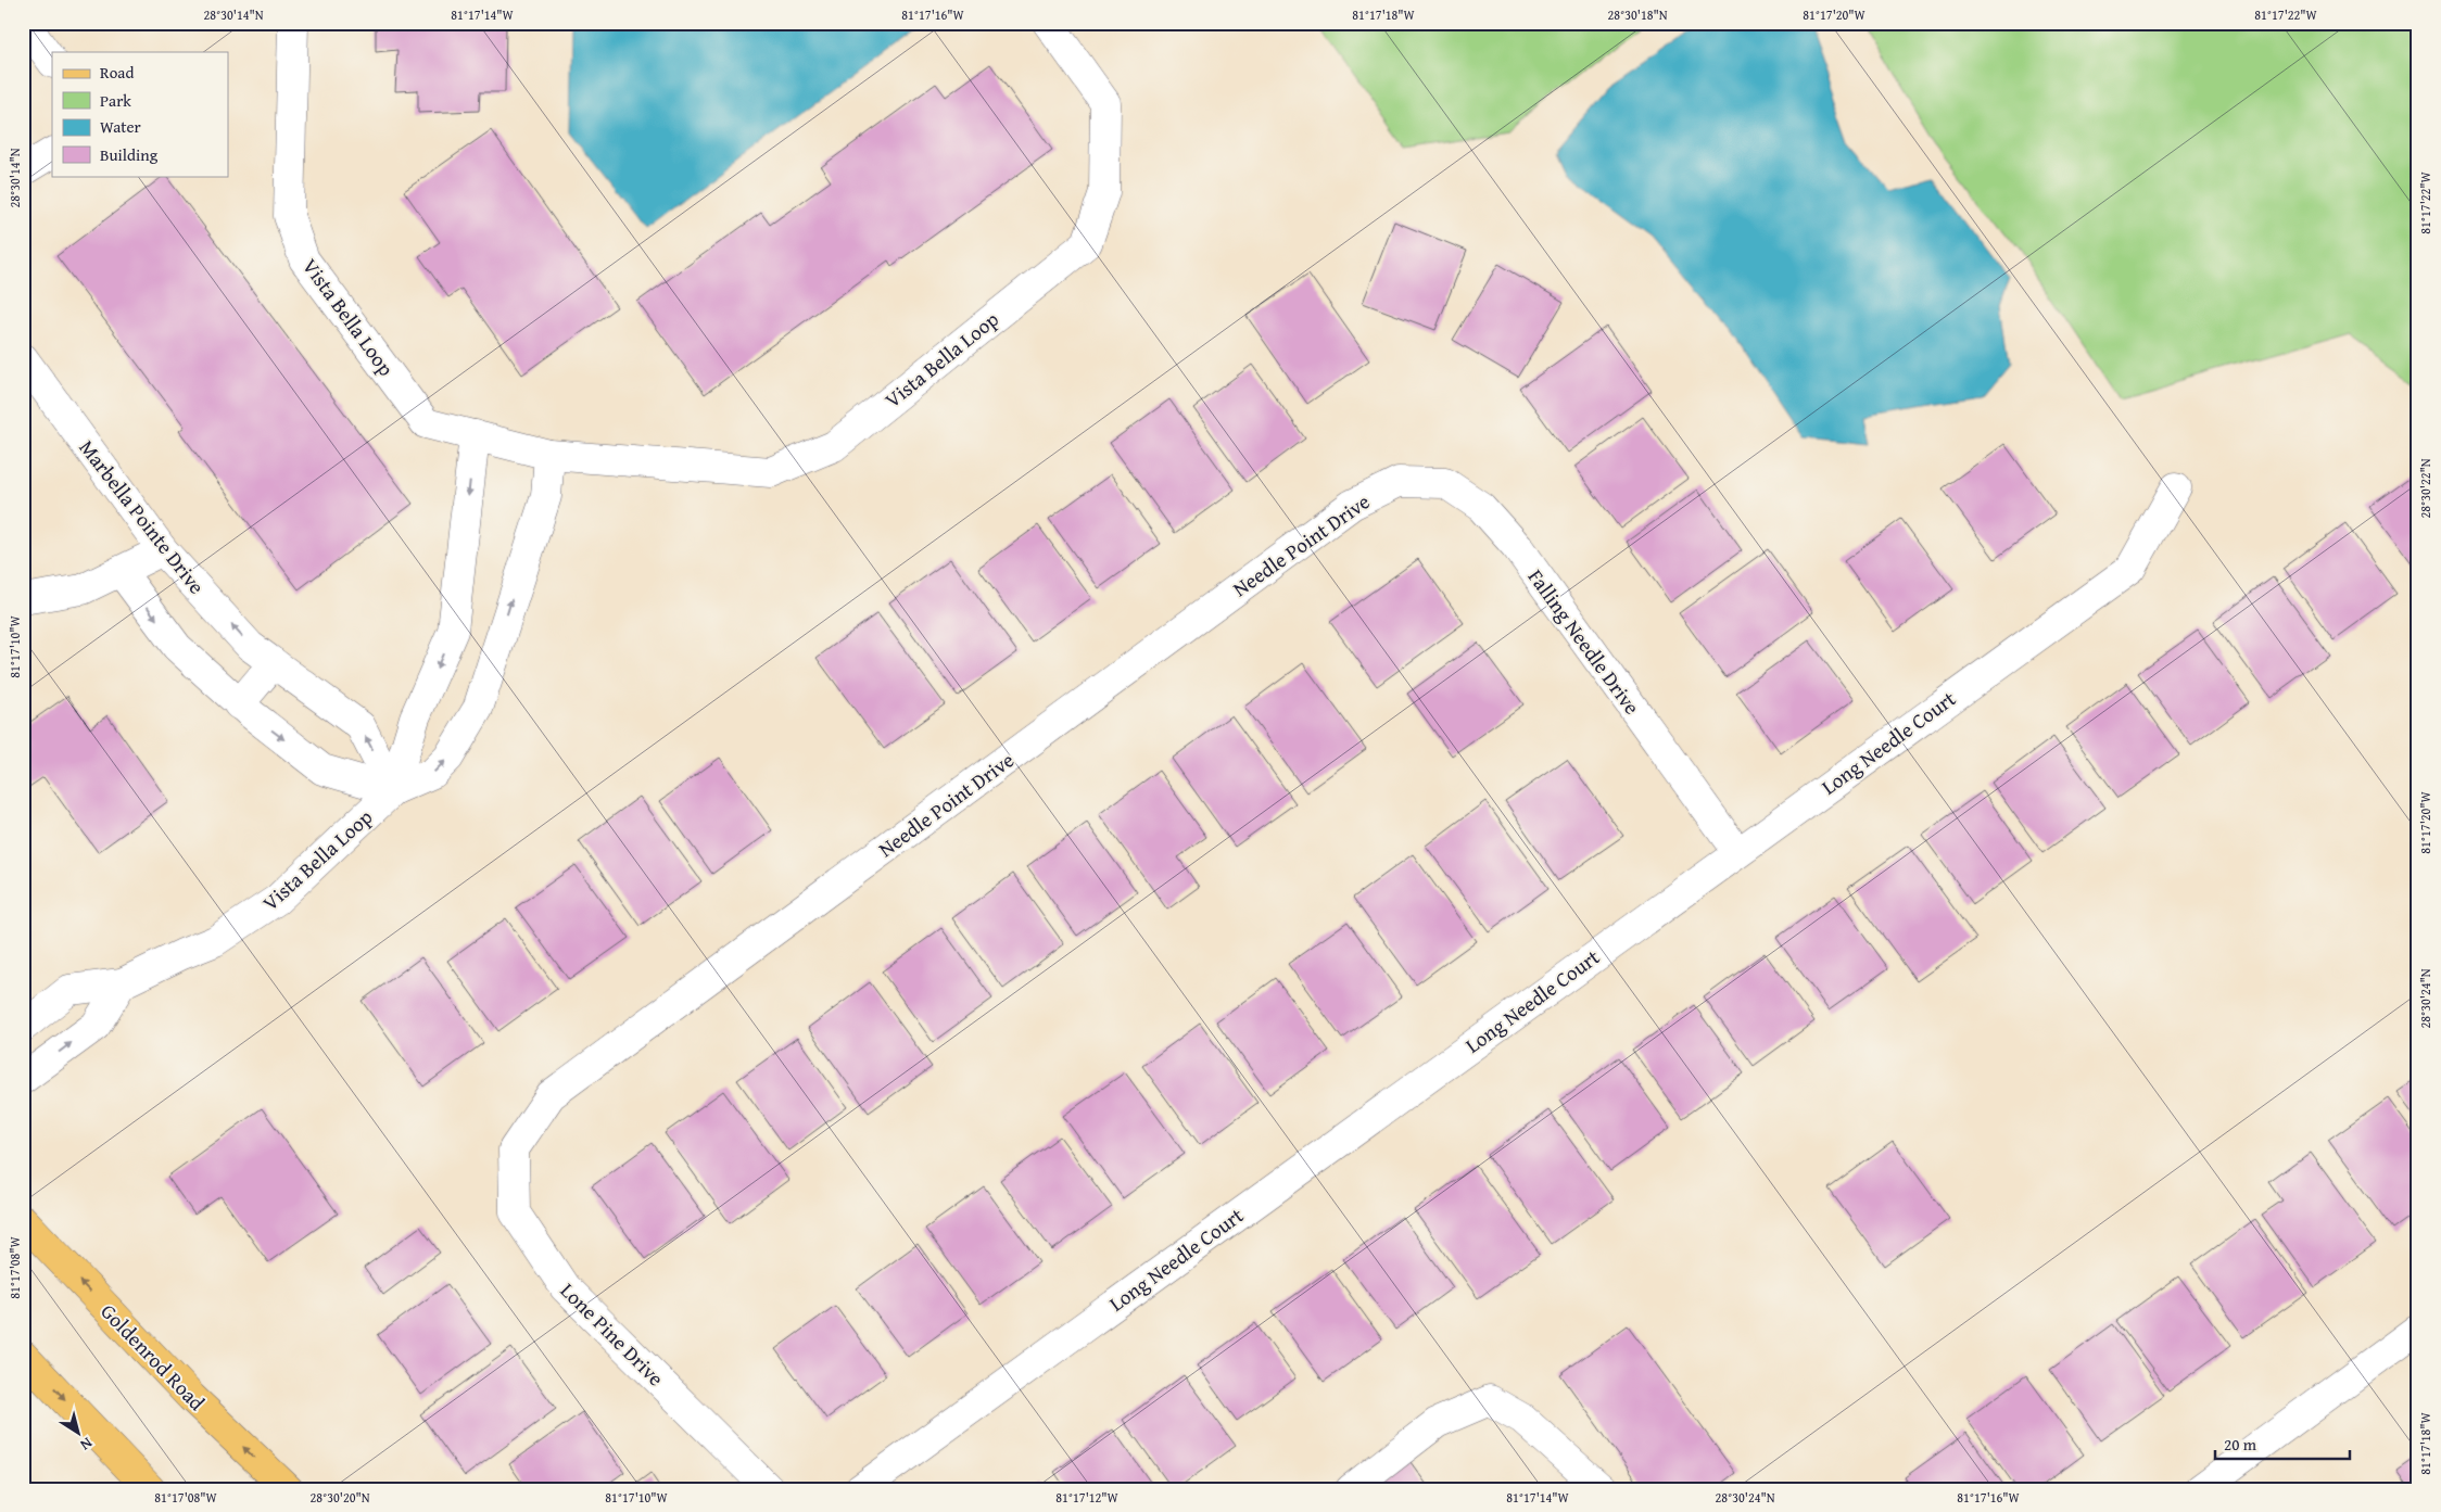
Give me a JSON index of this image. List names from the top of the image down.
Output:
{
  "streets": {
    "main road": ["Goldenrod Road"],
    "street": [
      "Vista Bella Loop",
      "Marbella Pointe Drive",
      "Needle Point Drive",
      "Falling Needle Drive",
      "Long Needle Court",
      "Lone Pine Drive"
    ]
  },
  "crossings": [
    ["Vista Bella Loop", "Marbella Pointe Drive"],
    ["Needle Point Drive", "Falling Needle Drive"],
    ["Needle Point Drive", "Lone Pine Drive"],
    ["Falling Needle Drive", "Long Needle Court"]
  ],
  "legend": [
    "Road",
    "Park",
    "Water",
    "Building"
  ],
  "scale_bar": "20 m",
  "north": "bottom right",
  "coordinates": [
    "28°30'14\"N",
    "81°17'14\"W",
    "81°17'16\"W",
    "81°17'18\"W",
    "28°30'18\"N",
    "81°17'20\"W",
    "81°17'22\"W",
    "28°30'22\"N",
    "81°17'10\"W",
    "28°30'24\"N",
    "81°17'08\"W",
    "28°30'20\"N",
    "81°17'12\"W"
  ]
}
